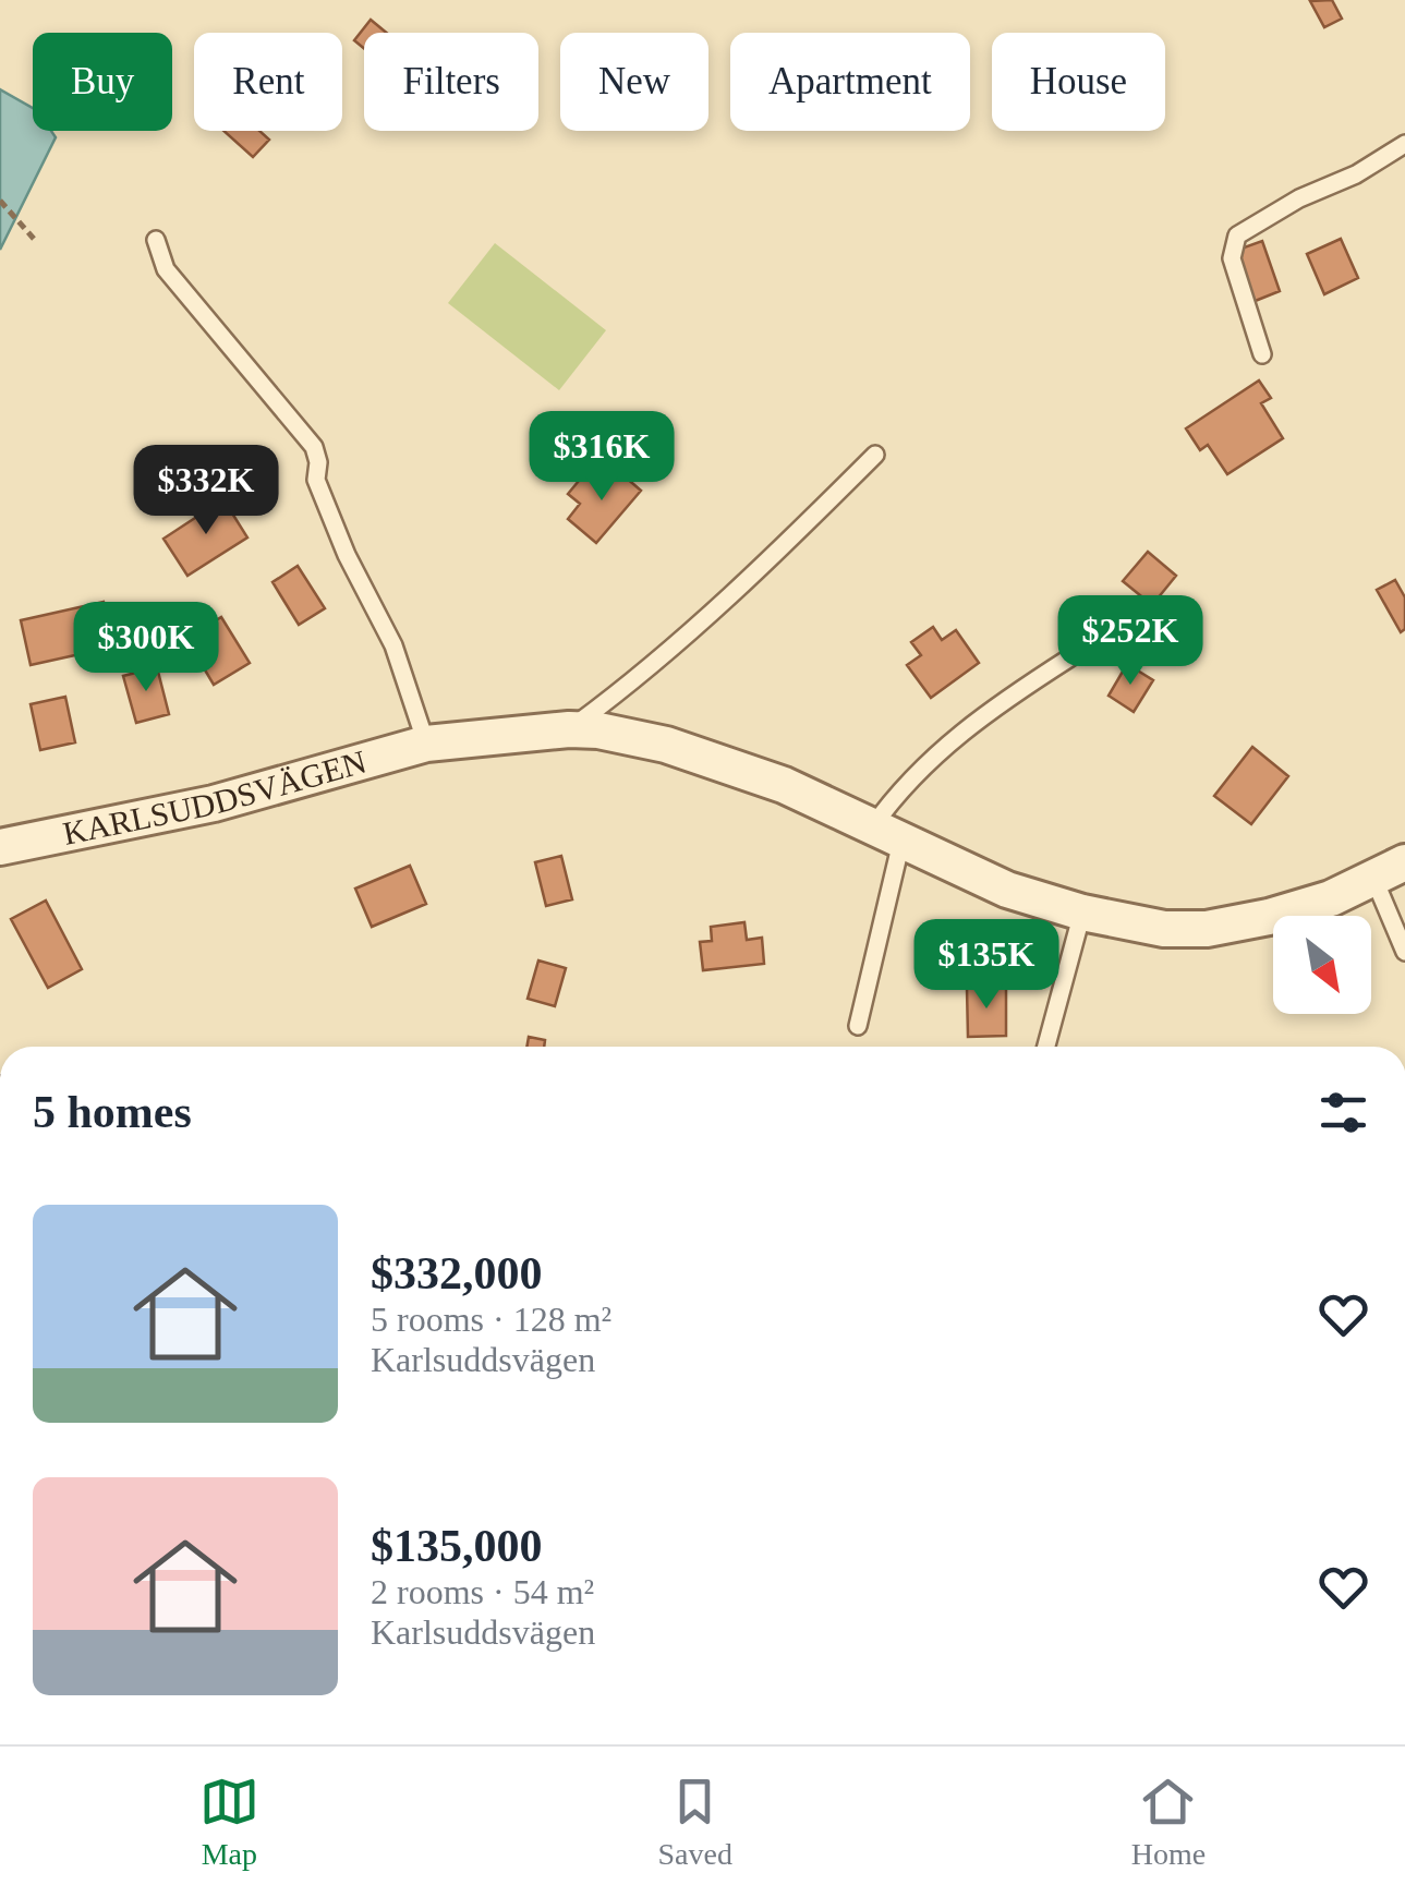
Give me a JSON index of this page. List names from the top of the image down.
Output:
{
  "streets": {
    "street": ["KARLSUDDSVÄGEN"]
  },
  "north": "bottom right",
  "page": {
    "chip": [
      "Buy",
      "Rent",
      "Filters",
      "New",
      "Apartment",
      "House"
    ],
    "price": [
      "$316K",
      "$332K",
      "$252K",
      "$300K",
      "$135K"
    ],
    "heading": "5 homes",
    "list": [
      {
        "name": "$332,000",
        "note": "5 rooms · 128 m² · Karlsuddsvägen"
      },
      {
        "name": "$135,000",
        "note": "2 rooms · 54 m² · Karlsuddsvägen"
      }
    ],
    "tabs": ["Map", "Saved", "Home"]
  }
}
